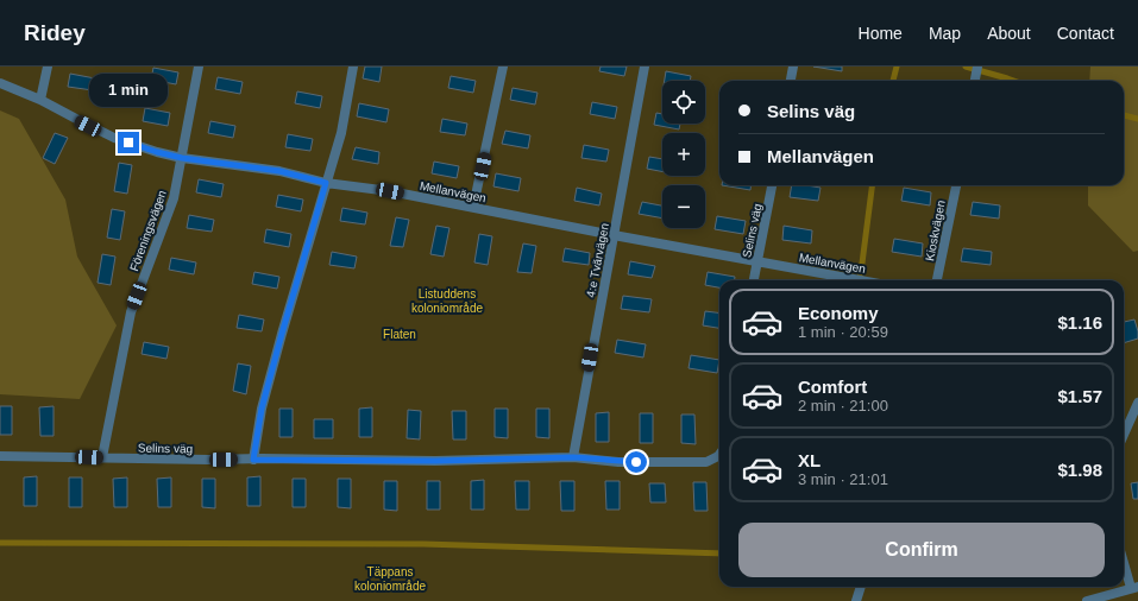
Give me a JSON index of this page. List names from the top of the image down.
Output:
{
  "streets": {
    "lane": [
      "Mellanvägen",
      "Föreningsvägen",
      "Selins väg",
      "Kioskvägen",
      "4:e Tvärvägen"
    ]
  },
  "crossings": [
    ["Mellanvägen", "Föreningsvägen"],
    ["Mellanvägen", "Selins väg"],
    ["Mellanvägen", "4:e Tvärvägen"],
    ["Föreningsvägen", "Selins väg"],
    ["Selins väg", "4:e Tvärvägen"]
  ],
  "parks": ["Listuddens koloniområde", "Flaten", "Täppans koloniområde"],
  "page": {
    "header": "Ridey",
    "nav": [
      "Home",
      "Map",
      "About",
      "Contact"
    ],
    "bubble": "1 min",
    "map_buttons": ["+", "−"],
    "banner": ["Selins väg", "Mellanvägen"],
    "list": [
      {
        "name": "Economy",
        "note": "1 min · 20:59",
        "value": "$1.16"
      },
      {
        "name": "Comfort",
        "note": "2 min · 21:00",
        "value": "$1.57"
      },
      {
        "name": "XL",
        "note": "3 min · 21:01",
        "value": "$1.98"
      }
    ],
    "buttons": "Confirm"
  }
}
